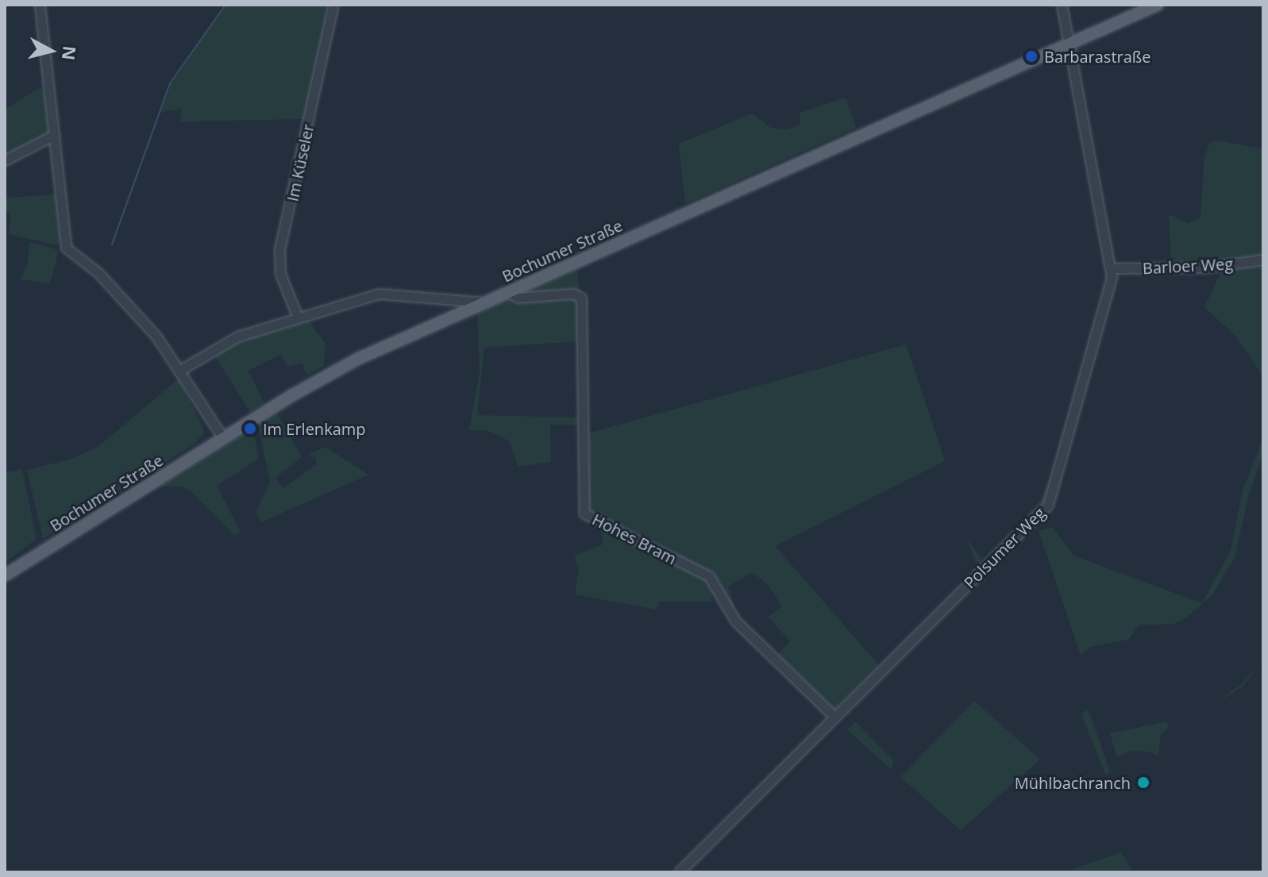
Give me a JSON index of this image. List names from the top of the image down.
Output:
{
  "streets": {
    "main road": ["Bochumer Straße"],
    "street": [
      "Im Küseler",
      "Barloer Weg",
      "Hohes Bram",
      "Polsumer Weg"
    ]
  },
  "crossings": [
    ["Bochumer Straße", "Hohes Bram"],
    ["Bochumer Straße", "Polsumer Weg"],
    ["Barloer Weg", "Polsumer Weg"],
    ["Hohes Bram", "Polsumer Weg"]
  ],
  "places": ["Barbarastraße", "Im Erlenkamp", "Mühlbachranch"],
  "north": "right"
}
